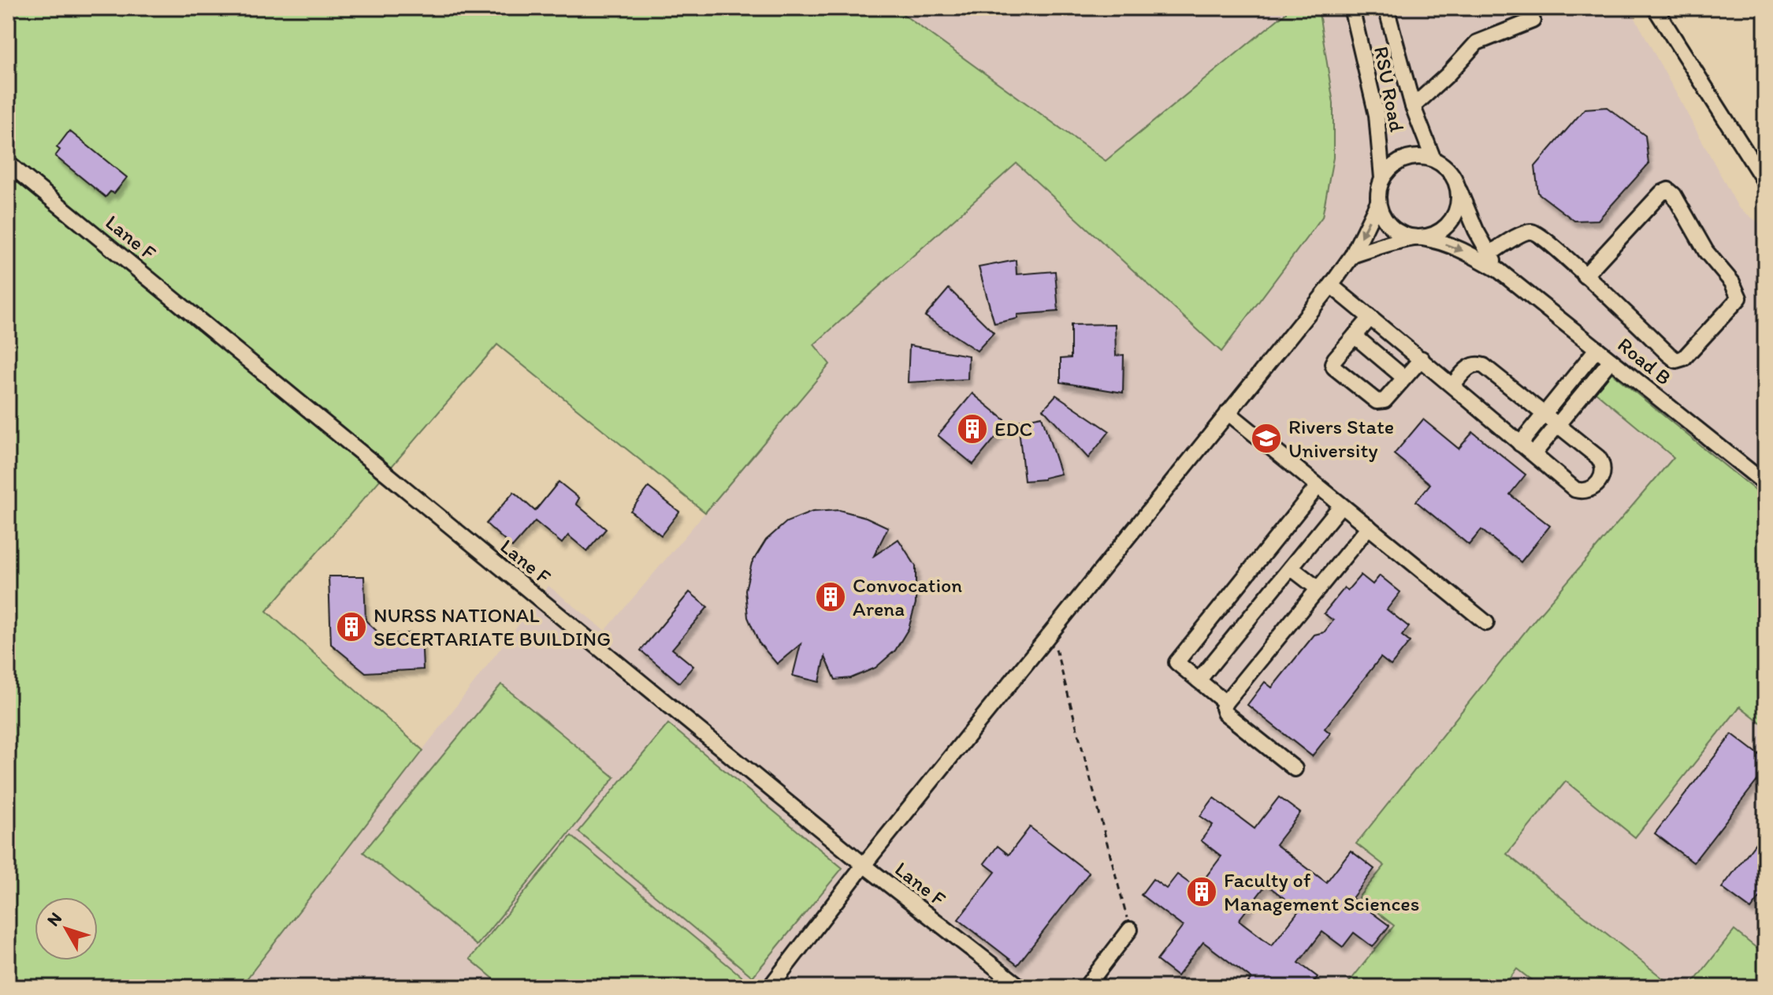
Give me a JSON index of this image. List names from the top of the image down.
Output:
{
  "streets": {
    "street": ["RSU Road", "Lane F", "Road B"]
  },
  "places": {
    "building": [
      "EDC",
      "Convocation Arena",
      "NURSS NATIONAL SECERTARIATE BUILDING",
      "Faculty of Management Sciences"
    ],
    "school or university": ["Rivers State University"]
  },
  "north": "top left"
}
